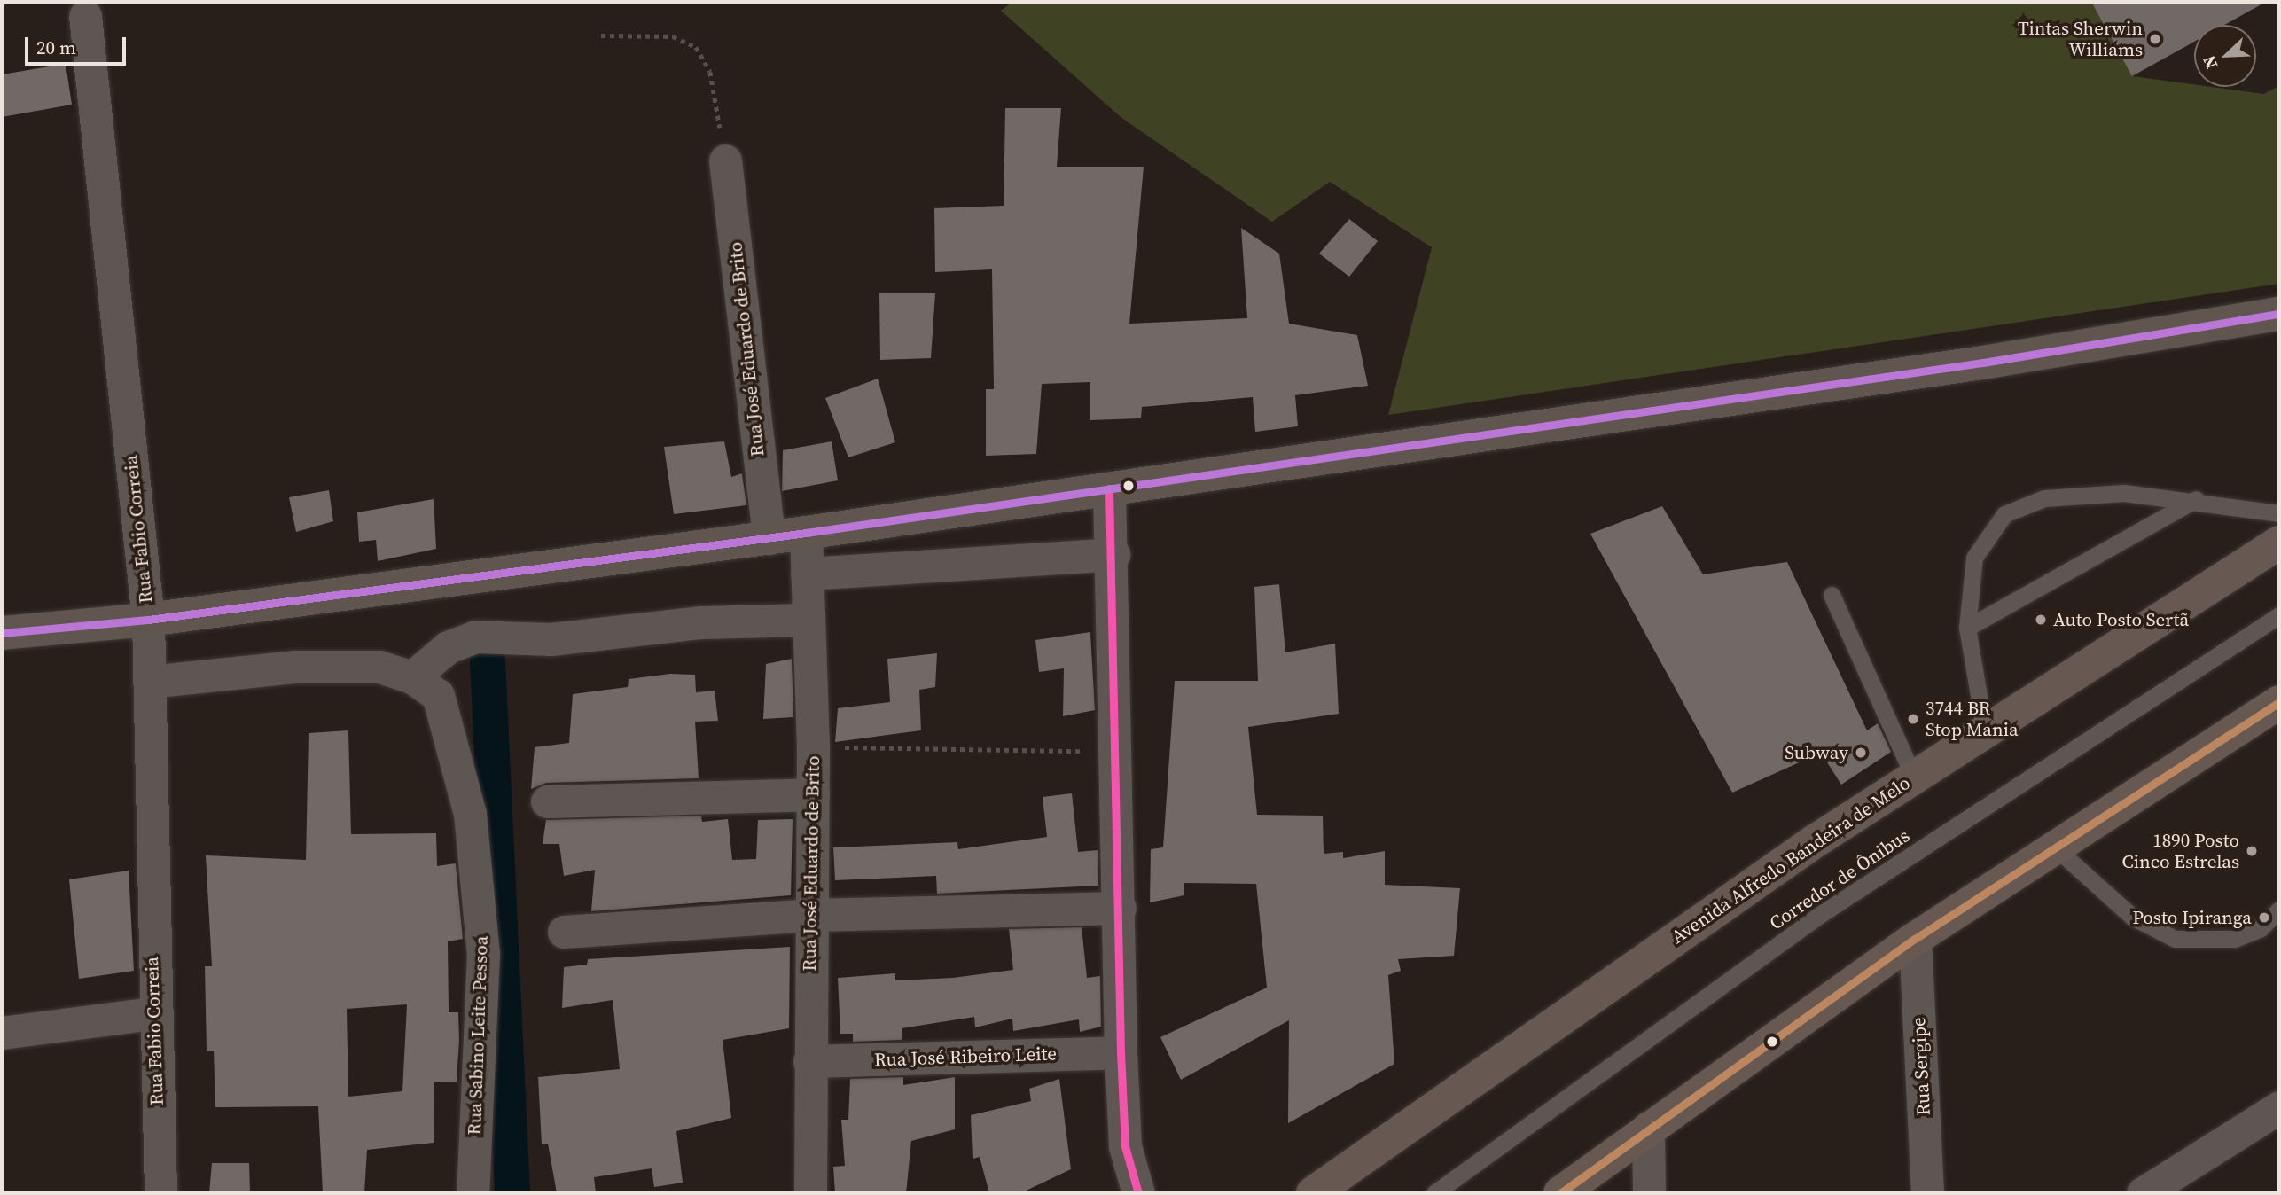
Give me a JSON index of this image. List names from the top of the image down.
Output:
{
  "streets": {
    "highway": ["Avenida Alfredo Bandeira de Melo"],
    "street": [
      "Rua José Eduardo de Brito",
      "Rua Fabio Correia",
      "Rua Sabino Leite Pessoa",
      "Rua José Ribeiro Leite",
      "Rua Sergipe"
    ],
    "lane": ["Corredor de Ônibus"]
  },
  "crossings": [
    ["Rua José Eduardo de Brito", "Rua José Ribeiro Leite"],
    ["Rua Fabio Correia", "Rua Sabino Leite Pessoa"]
  ],
  "places": [
    "Tintas Sherwin Williams",
    "Auto Posto Sertã",
    "3744 BR Stop Mania",
    "Subway",
    "1890 Posto Cinco Estrelas",
    "Posto Ipiranga"
  ],
  "scale_bar": "20 m",
  "north": "bottom left"
}
